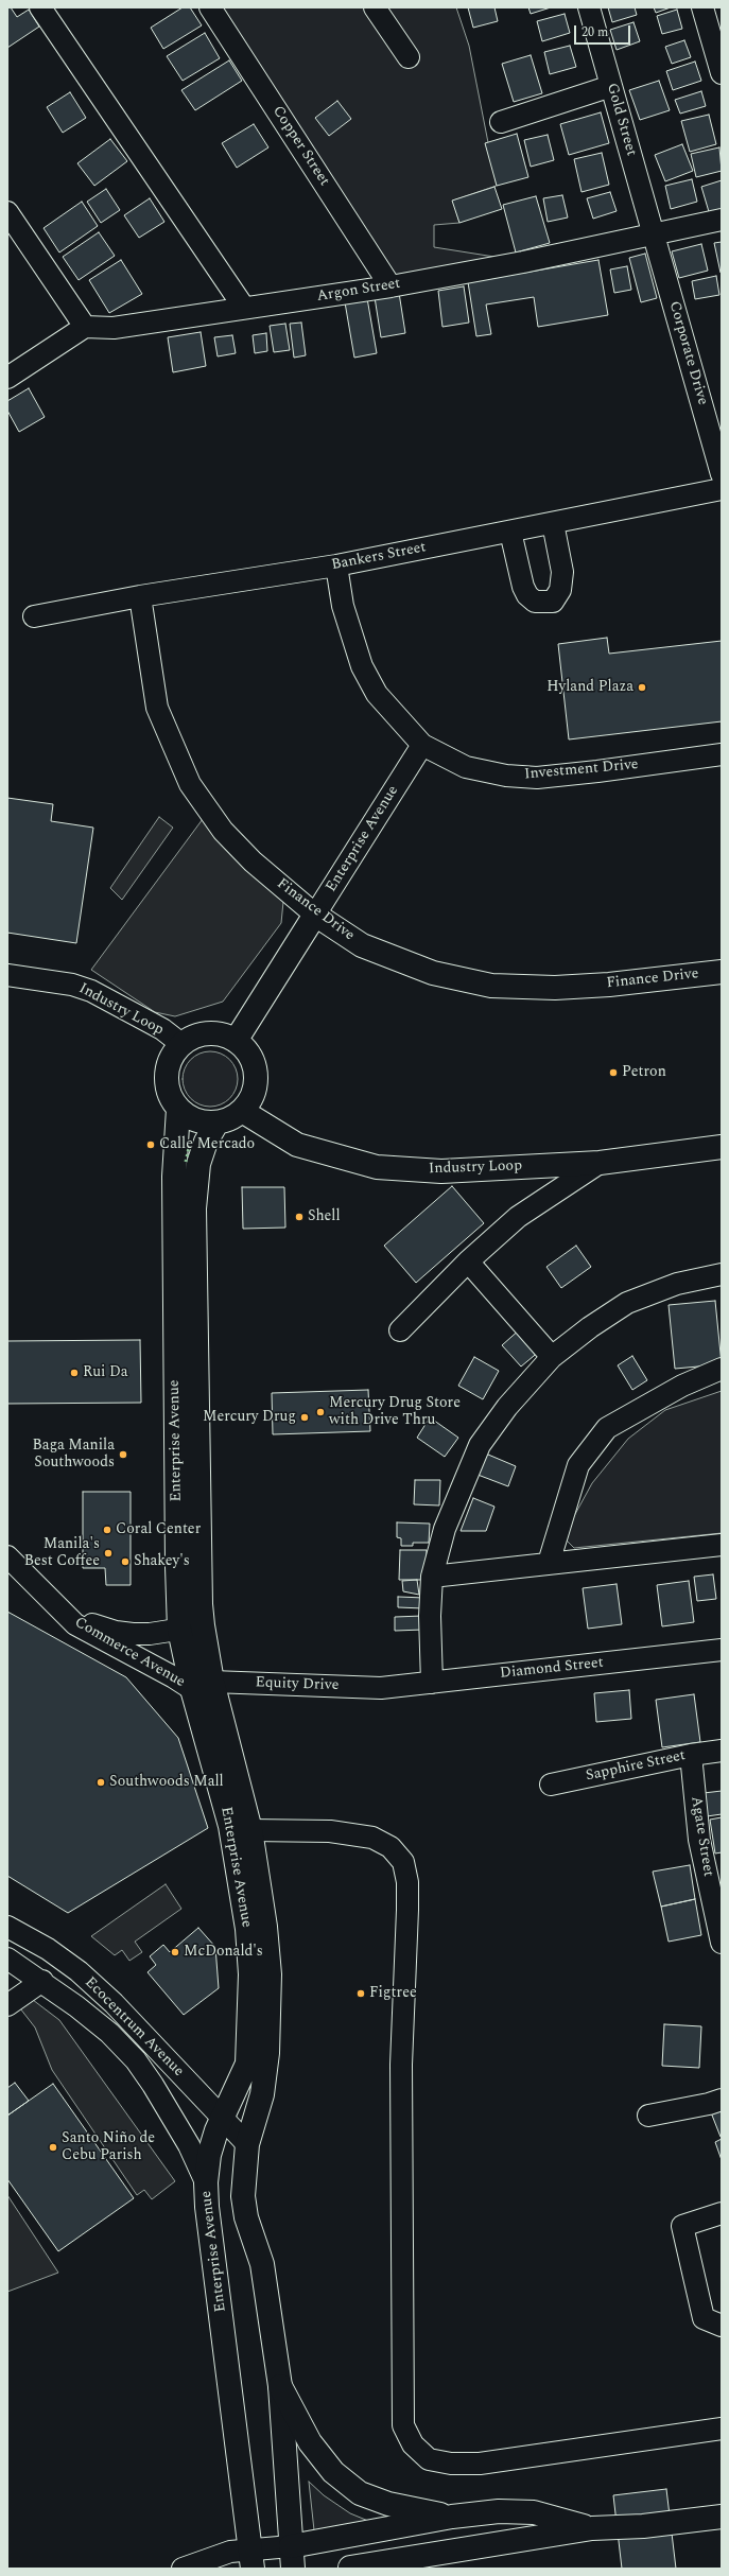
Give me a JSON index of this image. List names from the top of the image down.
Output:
{
  "streets": {
    "main road": ["Enterprise Avenue", "Finance Drive", "Industry Loop"],
    "street": [
      "Gold Street",
      "Copper Street",
      "Argon Street",
      "Corporate Drive",
      "Bankers Street",
      "Investment Drive",
      "Commerce Avenue",
      "Diamond Street",
      "Equity Drive",
      "Sapphire Street",
      "Agate Street",
      "Ecocentrum Avenue"
    ]
  },
  "crossings": [
    ["Gold Street", "Argon Street"],
    ["Gold Street", "Corporate Drive"],
    ["Copper Street", "Argon Street"],
    ["Argon Street", "Corporate Drive"],
    ["Bankers Street", "Investment Drive"],
    ["Bankers Street", "Finance Drive"],
    ["Investment Drive", "Enterprise Avenue"],
    ["Enterprise Avenue", "Finance Drive"],
    ["Enterprise Avenue", "Industry Loop"],
    ["Enterprise Avenue", "Commerce Avenue"],
    ["Enterprise Avenue", "Equity Drive"],
    ["Enterprise Avenue", "Ecocentrum Avenue"],
    ["Commerce Avenue", "Equity Drive"],
    ["Diamond Street", "Equity Drive"],
    ["Sapphire Street", "Agate Street"]
  ],
  "places": [
    "Hyland Plaza",
    "Petron",
    "Calle Mercado",
    "Shell",
    "Rui Da",
    "Mercury Drug Store with Drive Thru",
    "Mercury Drug",
    "Baga Manila Southwoods",
    "Coral Center",
    "Manila's Best Coffee",
    "Shakey's",
    "Southwoods Mall",
    "McDonald's",
    "Figtree",
    "Santo Niño de Cebu Parish"
  ],
  "scale_bar": "20 m"
}
